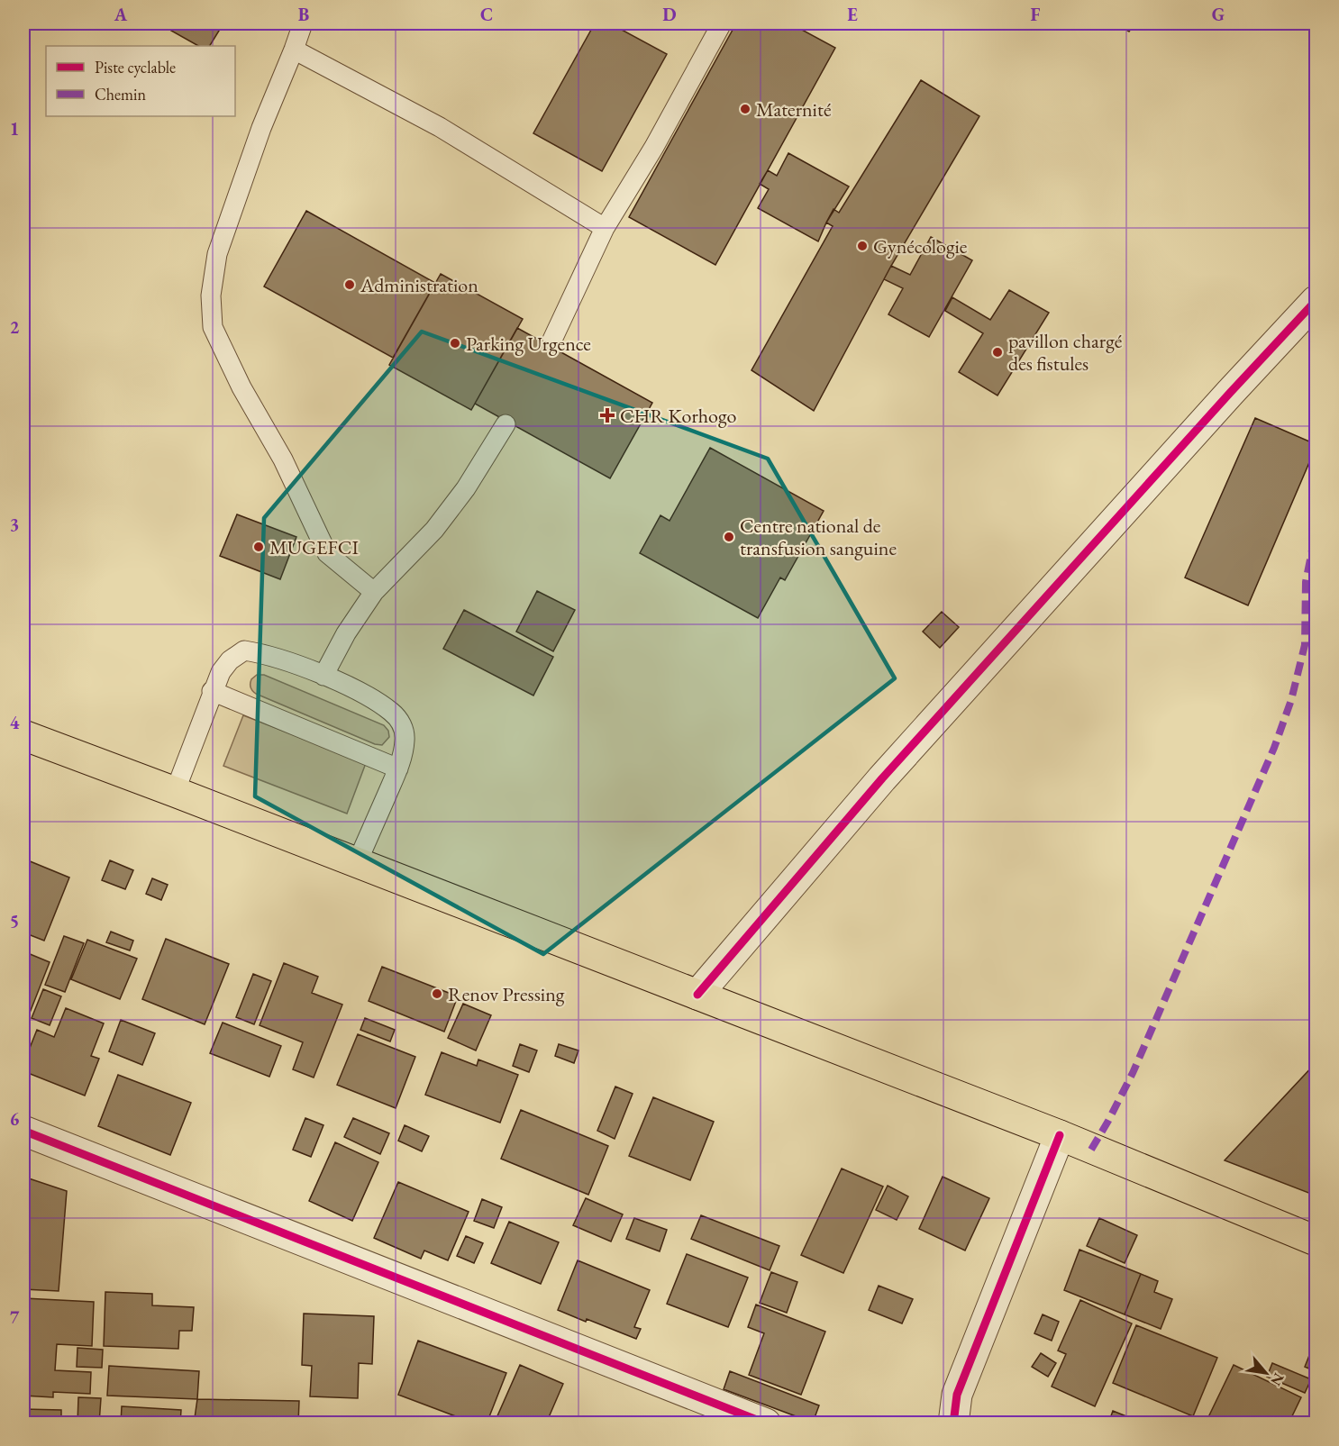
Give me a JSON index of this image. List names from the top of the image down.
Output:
{
  "places": {
    "other": [
      "Maternité",
      "Gynécologie",
      "Administration",
      "Parking Urgence",
      "pavillon chargé des fistules",
      "Centre national de transfusion sanguine",
      "MUGEFCI",
      "Renov Pressing"
    ],
    "health": ["CHR Korhogo"]
  },
  "legend": ["Piste cyclable", "Chemin"],
  "north": "bottom right",
  "grid": {
    "columns": [
      "A",
      "B",
      "C",
      "D",
      "E",
      "F",
      "G"
    ],
    "rows": [
      "1",
      "2",
      "3",
      "4",
      "5",
      "6",
      "7"
    ]
  }
}
